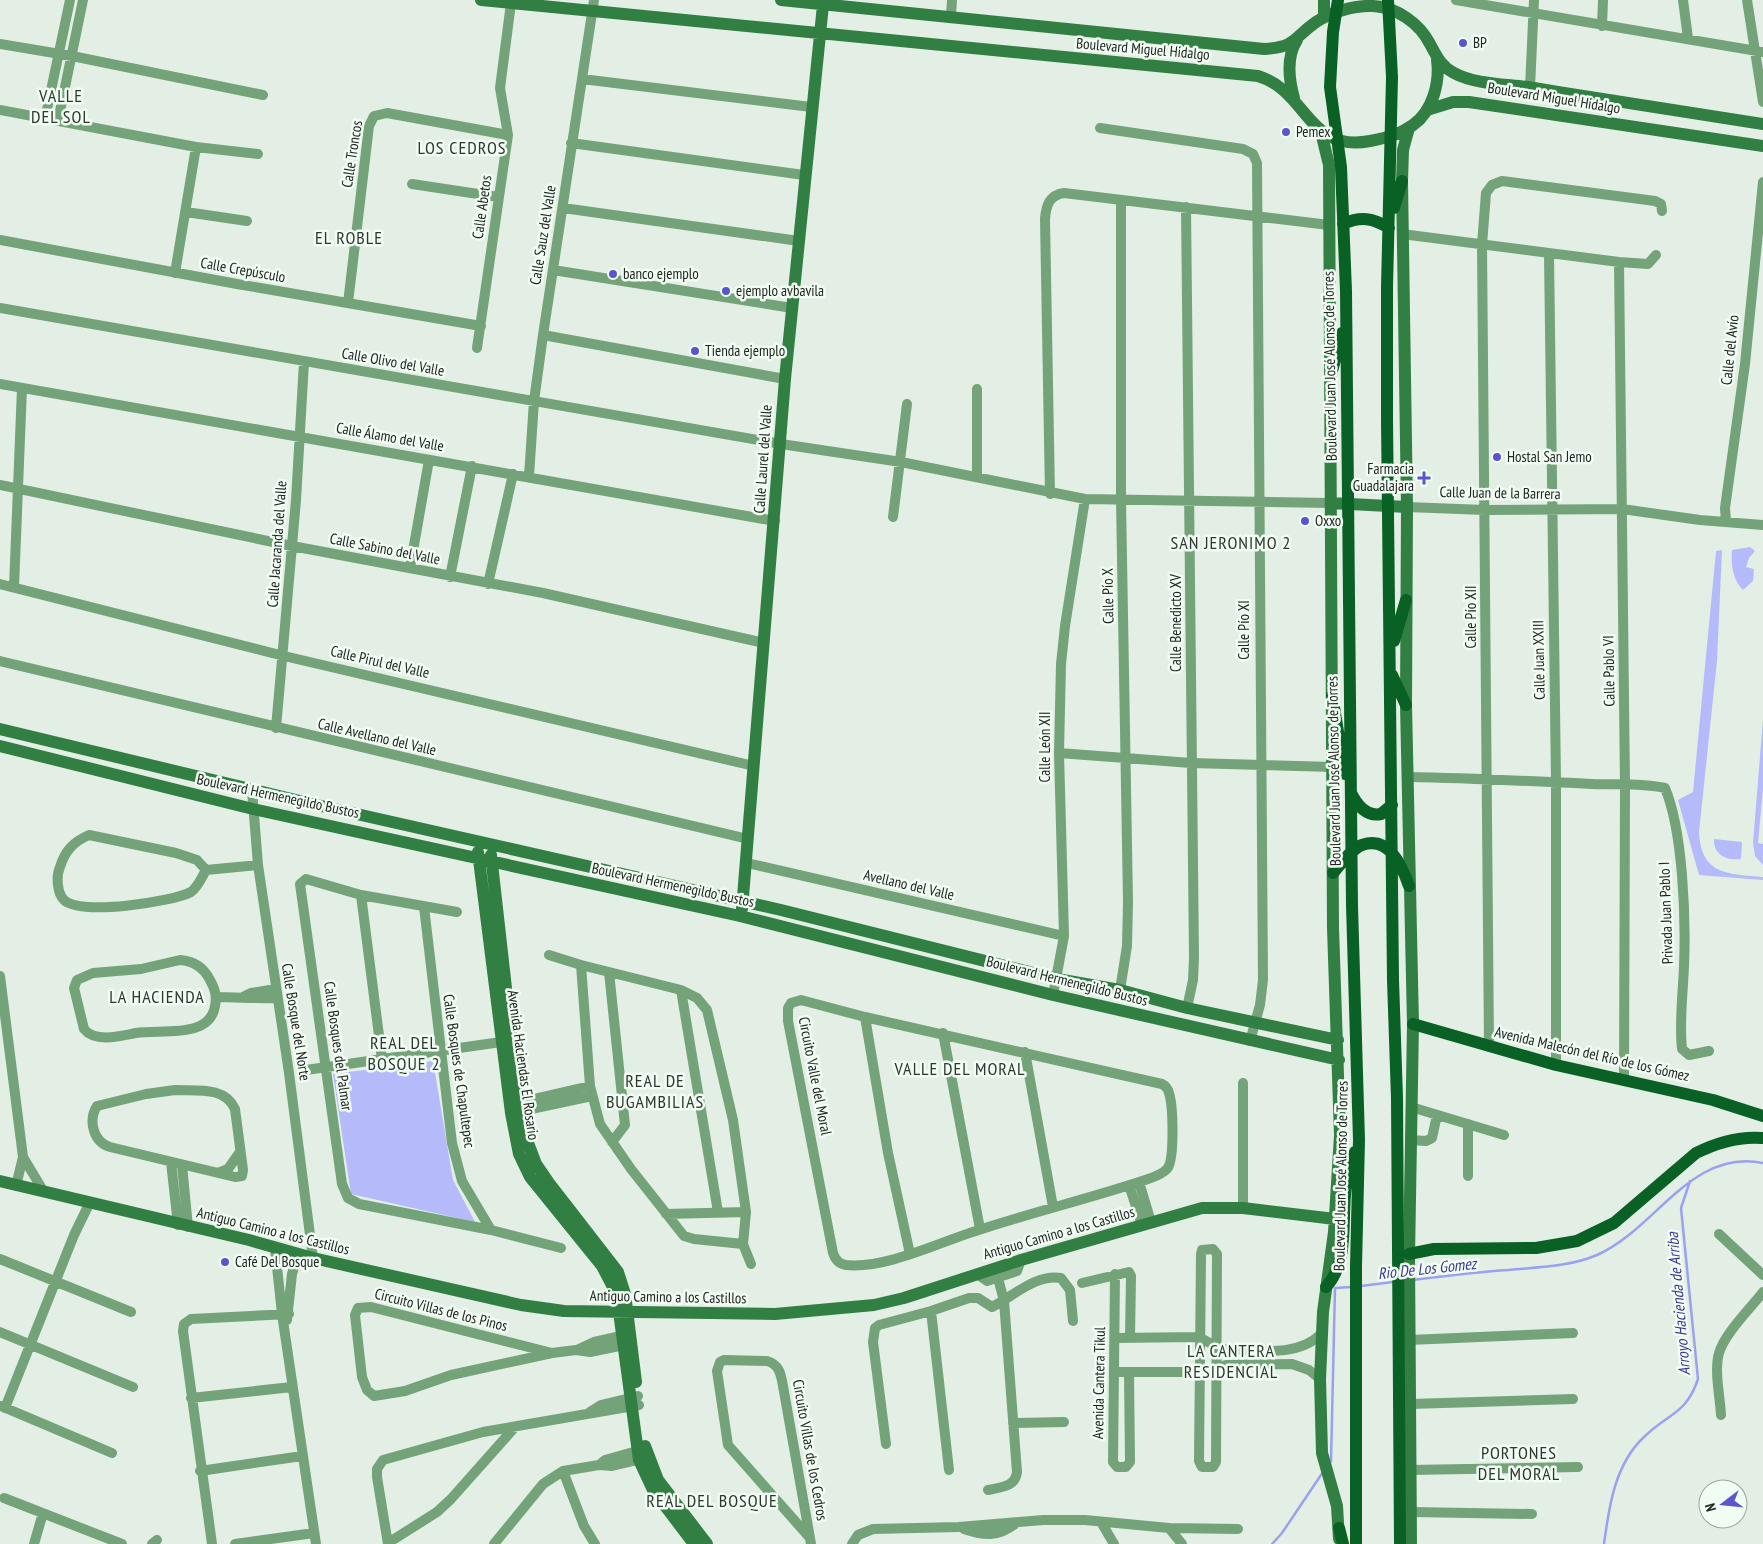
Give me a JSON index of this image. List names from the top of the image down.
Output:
{
  "streets": {
    "main road": ["Boulevard Juan José Alonso de Torres", "Avenida Malecón del Río de los Gómez"],
    "street": [
      "Boulevard Miguel Hidalgo",
      "Calle Troncos",
      "Calle Abetos",
      "Calle Sauz del Valle",
      "Calle Crepúsculo",
      "Calle del Avío",
      "Calle Olivo del Valle",
      "Calle Álamo del Valle",
      "Calle Laurel del Valle",
      "Calle Juan de la Barrera",
      "Calle Jacaranda del Valle",
      "Calle Sabino del Valle",
      "Calle Pío X",
      "Calle Pío XII",
      "Calle Benedicto XV",
      "Calle Pío XI",
      "Calle Juan XXIII",
      "Calle Pirul del Valle",
      "Calle Pablo VI",
      "Calle Avellano del Valle",
      "Calle León XII",
      "Boulevard Hermenegildo Bustos",
      "Avellano del Valle",
      "Privada Juan Pablo I",
      "Calle Bosque del Norte",
      "Calle Bosques del Palmar",
      "Avenida Haciendas El Rosario",
      "Calle Bosques de Chapultepec",
      "Circuito Valle del Moral",
      "Antiguo Camino a los Castillos",
      "Circuito Villas de los Pinos",
      "Avenida Cantera Tikul",
      "Circuito Villas de los Cedros"
    ]
  },
  "crossings": [
    ["Boulevard Miguel Hidalgo", "Calle Abetos"],
    ["Boulevard Miguel Hidalgo", "Calle Sauz del Valle"],
    ["Boulevard Miguel Hidalgo", "Boulevard Juan José Alonso de Torres"],
    ["Boulevard Miguel Hidalgo", "Calle Laurel del Valle"],
    ["Calle Troncos", "Calle Abetos"],
    ["Calle Troncos", "Calle Crepúsculo"],
    ["Calle Abetos", "Calle Crepúsculo"],
    ["Calle Sauz del Valle", "Calle Olivo del Valle"],
    ["Calle Sauz del Valle", "Calle Álamo del Valle"],
    ["Calle del Avío", "Calle Juan de la Barrera"],
    ["Calle Olivo del Valle", "Calle Laurel del Valle"],
    ["Calle Olivo del Valle", "Calle Juan de la Barrera"],
    ["Calle Olivo del Valle", "Calle Jacaranda del Valle"],
    ["Boulevard Juan José Alonso de Torres", "Calle Juan de la Barrera"],
    ["Boulevard Juan José Alonso de Torres", "Boulevard Hermenegildo Bustos"],
    ["Boulevard Juan José Alonso de Torres", "Antiguo Camino a los Castillos"],
    ["Calle Álamo del Valle", "Calle Laurel del Valle"],
    ["Calle Álamo del Valle", "Calle Jacaranda del Valle"],
    ["Calle Laurel del Valle", "Calle Sabino del Valle"],
    ["Calle Laurel del Valle", "Calle Pirul del Valle"],
    ["Calle Laurel del Valle", "Calle Avellano del Valle"],
    ["Calle Laurel del Valle", "Boulevard Hermenegildo Bustos"],
    ["Calle Laurel del Valle", "Avellano del Valle"],
    ["Calle Juan de la Barrera", "Calle Pío X"],
    ["Calle Juan de la Barrera", "Calle Pío XII"],
    ["Calle Juan de la Barrera", "Calle Benedicto XV"],
    ["Calle Juan de la Barrera", "Calle Pío XI"],
    ["Calle Juan de la Barrera", "Calle Juan XXIII"],
    ["Calle Juan de la Barrera", "Calle Pablo VI"],
    ["Calle Juan de la Barrera", "Calle León XII"],
    ["Calle Jacaranda del Valle", "Calle Sabino del Valle"],
    ["Calle Jacaranda del Valle", "Calle Pirul del Valle"],
    ["Calle Jacaranda del Valle", "Calle Avellano del Valle"],
    ["Calle Pío X", "Boulevard Hermenegildo Bustos"],
    ["Calle Pío XII", "Avenida Malecón del Río de los Gómez"],
    ["Calle Benedicto XV", "Boulevard Hermenegildo Bustos"],
    ["Calle Pío XI", "Boulevard Hermenegildo Bustos"],
    ["Calle Juan XXIII", "Avenida Malecón del Río de los Gómez"],
    ["Calle Pablo VI", "Privada Juan Pablo I"],
    ["Calle Pablo VI", "Avenida Malecón del Río de los Gómez"],
    ["Calle León XII", "Boulevard Hermenegildo Bustos"],
    ["Calle León XII", "Avellano del Valle"],
    ["Boulevard Hermenegildo Bustos", "Calle Bosque del Norte"],
    ["Boulevard Hermenegildo Bustos", "Avenida Haciendas El Rosario"],
    ["Calle Bosque del Norte", "Antiguo Camino a los Castillos"],
    ["Calle Bosques del Palmar", "Calle Bosques de Chapultepec"],
    ["Avenida Haciendas El Rosario", "Antiguo Camino a los Castillos"],
    ["Avenida Haciendas El Rosario", "Circuito Villas de los Pinos"]
  ],
  "districts": [
    "VALLE DEL SOL",
    "LOS CEDROS",
    "EL ROBLE",
    "SAN JERONIMO 2",
    "LA HACIENDA",
    "REAL DEL BOSQUE 2",
    "VALLE DEL MORAL",
    "REAL DE BUGAMBILIAS",
    "LA CANTERA RESIDENCIAL",
    "PORTONES DEL MORAL",
    "REAL DEL BOSQUE"
  ],
  "water": ["Rio De Los Gomez", "Arroyo Hacienda de Arriba"],
  "places": {
    "other": [
      "BP",
      "Pemex",
      "banco ejemplo",
      "ejemplo avbavila",
      "Tienda ejemplo",
      "Hostal San Jemo",
      "Oxxo",
      "Café Del Bosque"
    ],
    "health": ["Farmacia Guadalajara"]
  },
  "north": "left"
}
